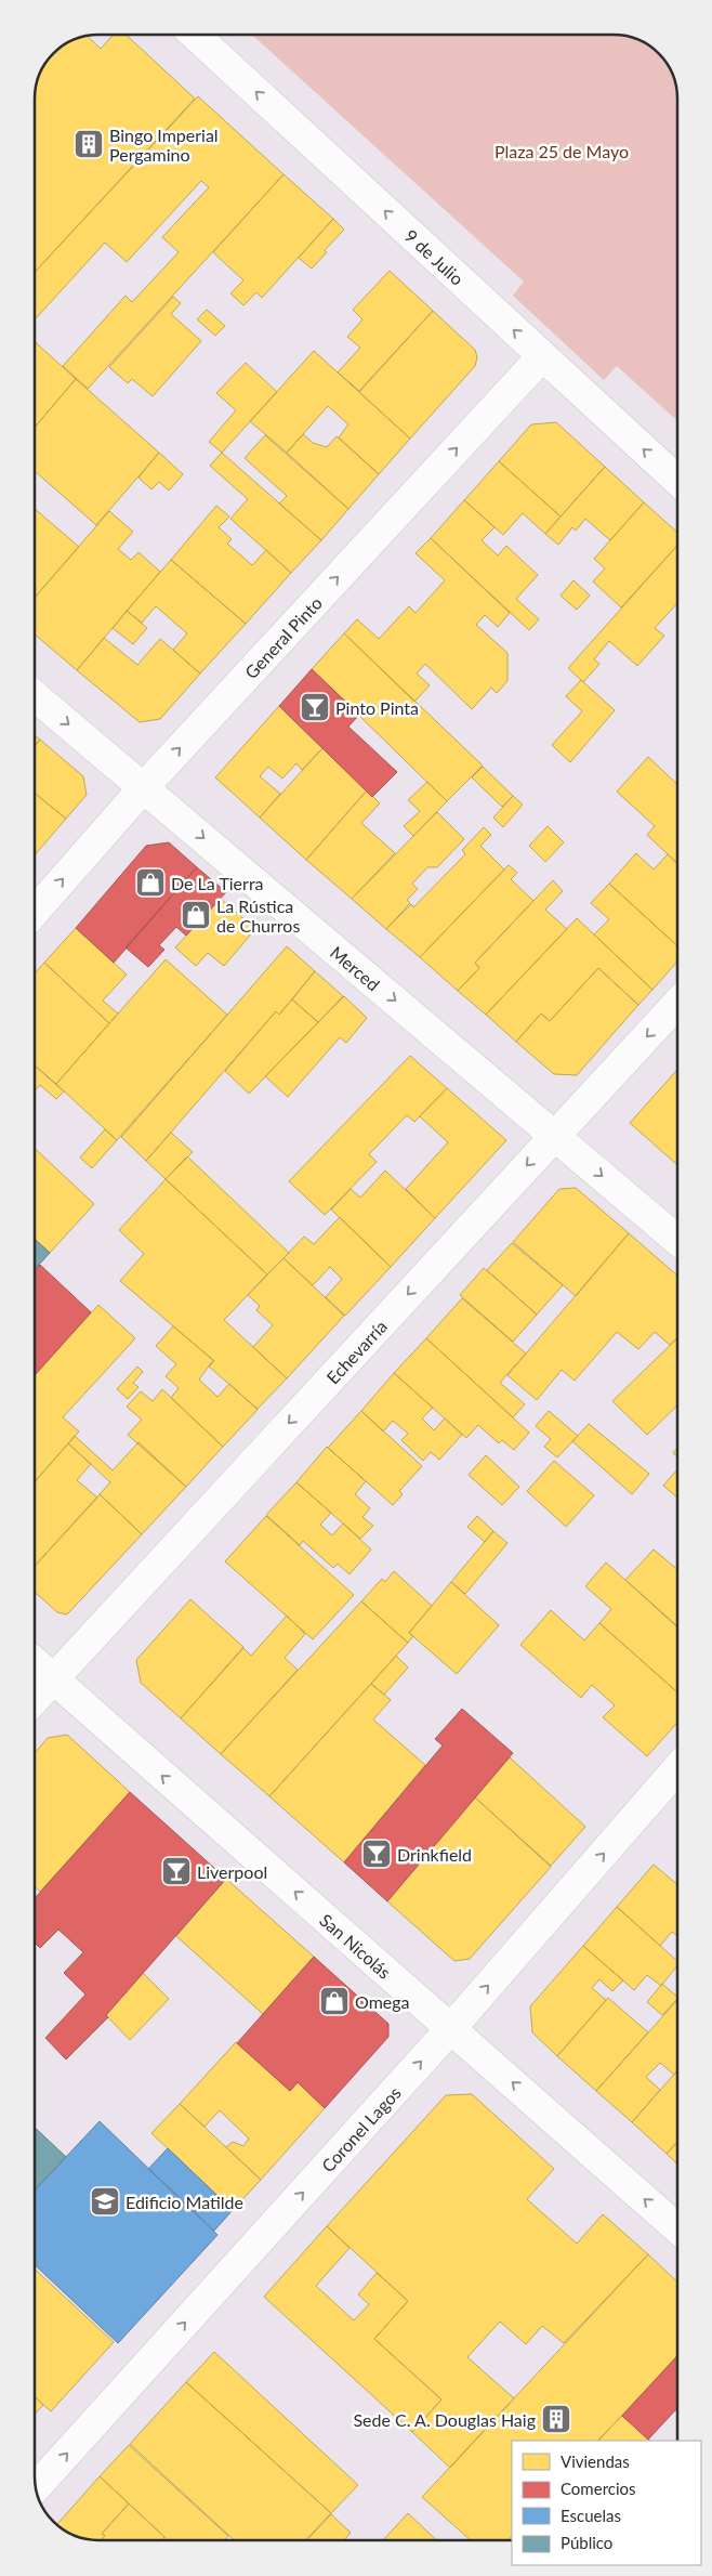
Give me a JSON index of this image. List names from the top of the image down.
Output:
{
  "streets": {
    "street": [
      "9 de Julio",
      "General Pinto",
      "Merced",
      "Echevarría",
      "San Nicolás",
      "Coronel Lagos"
    ]
  },
  "crossings": [
    ["9 de Julio", "General Pinto"],
    ["General Pinto", "Merced"],
    ["Merced", "Echevarría"],
    ["Echevarría", "San Nicolás"],
    ["San Nicolás", "Coronel Lagos"]
  ],
  "one_way": [
    "9 de Julio",
    "General Pinto",
    "Merced",
    "Echevarría",
    "San Nicolás",
    "Coronel Lagos"
  ],
  "parks": ["Plaza 25 de Mayo"],
  "places": {
    "building": ["Bingo Imperial Pergamino", "Sede C. A. Douglas Haig"],
    "bar": ["Pinto Pinta", "Drinkfield", "Liverpool"],
    "shop": ["De La Tierra", "La Rústica de Churros", "Omega"],
    "school or university": ["Edificio Matilde"]
  },
  "legend": [
    "Viviendas",
    "Comercios",
    "Escuelas",
    "Público"
  ]
}
